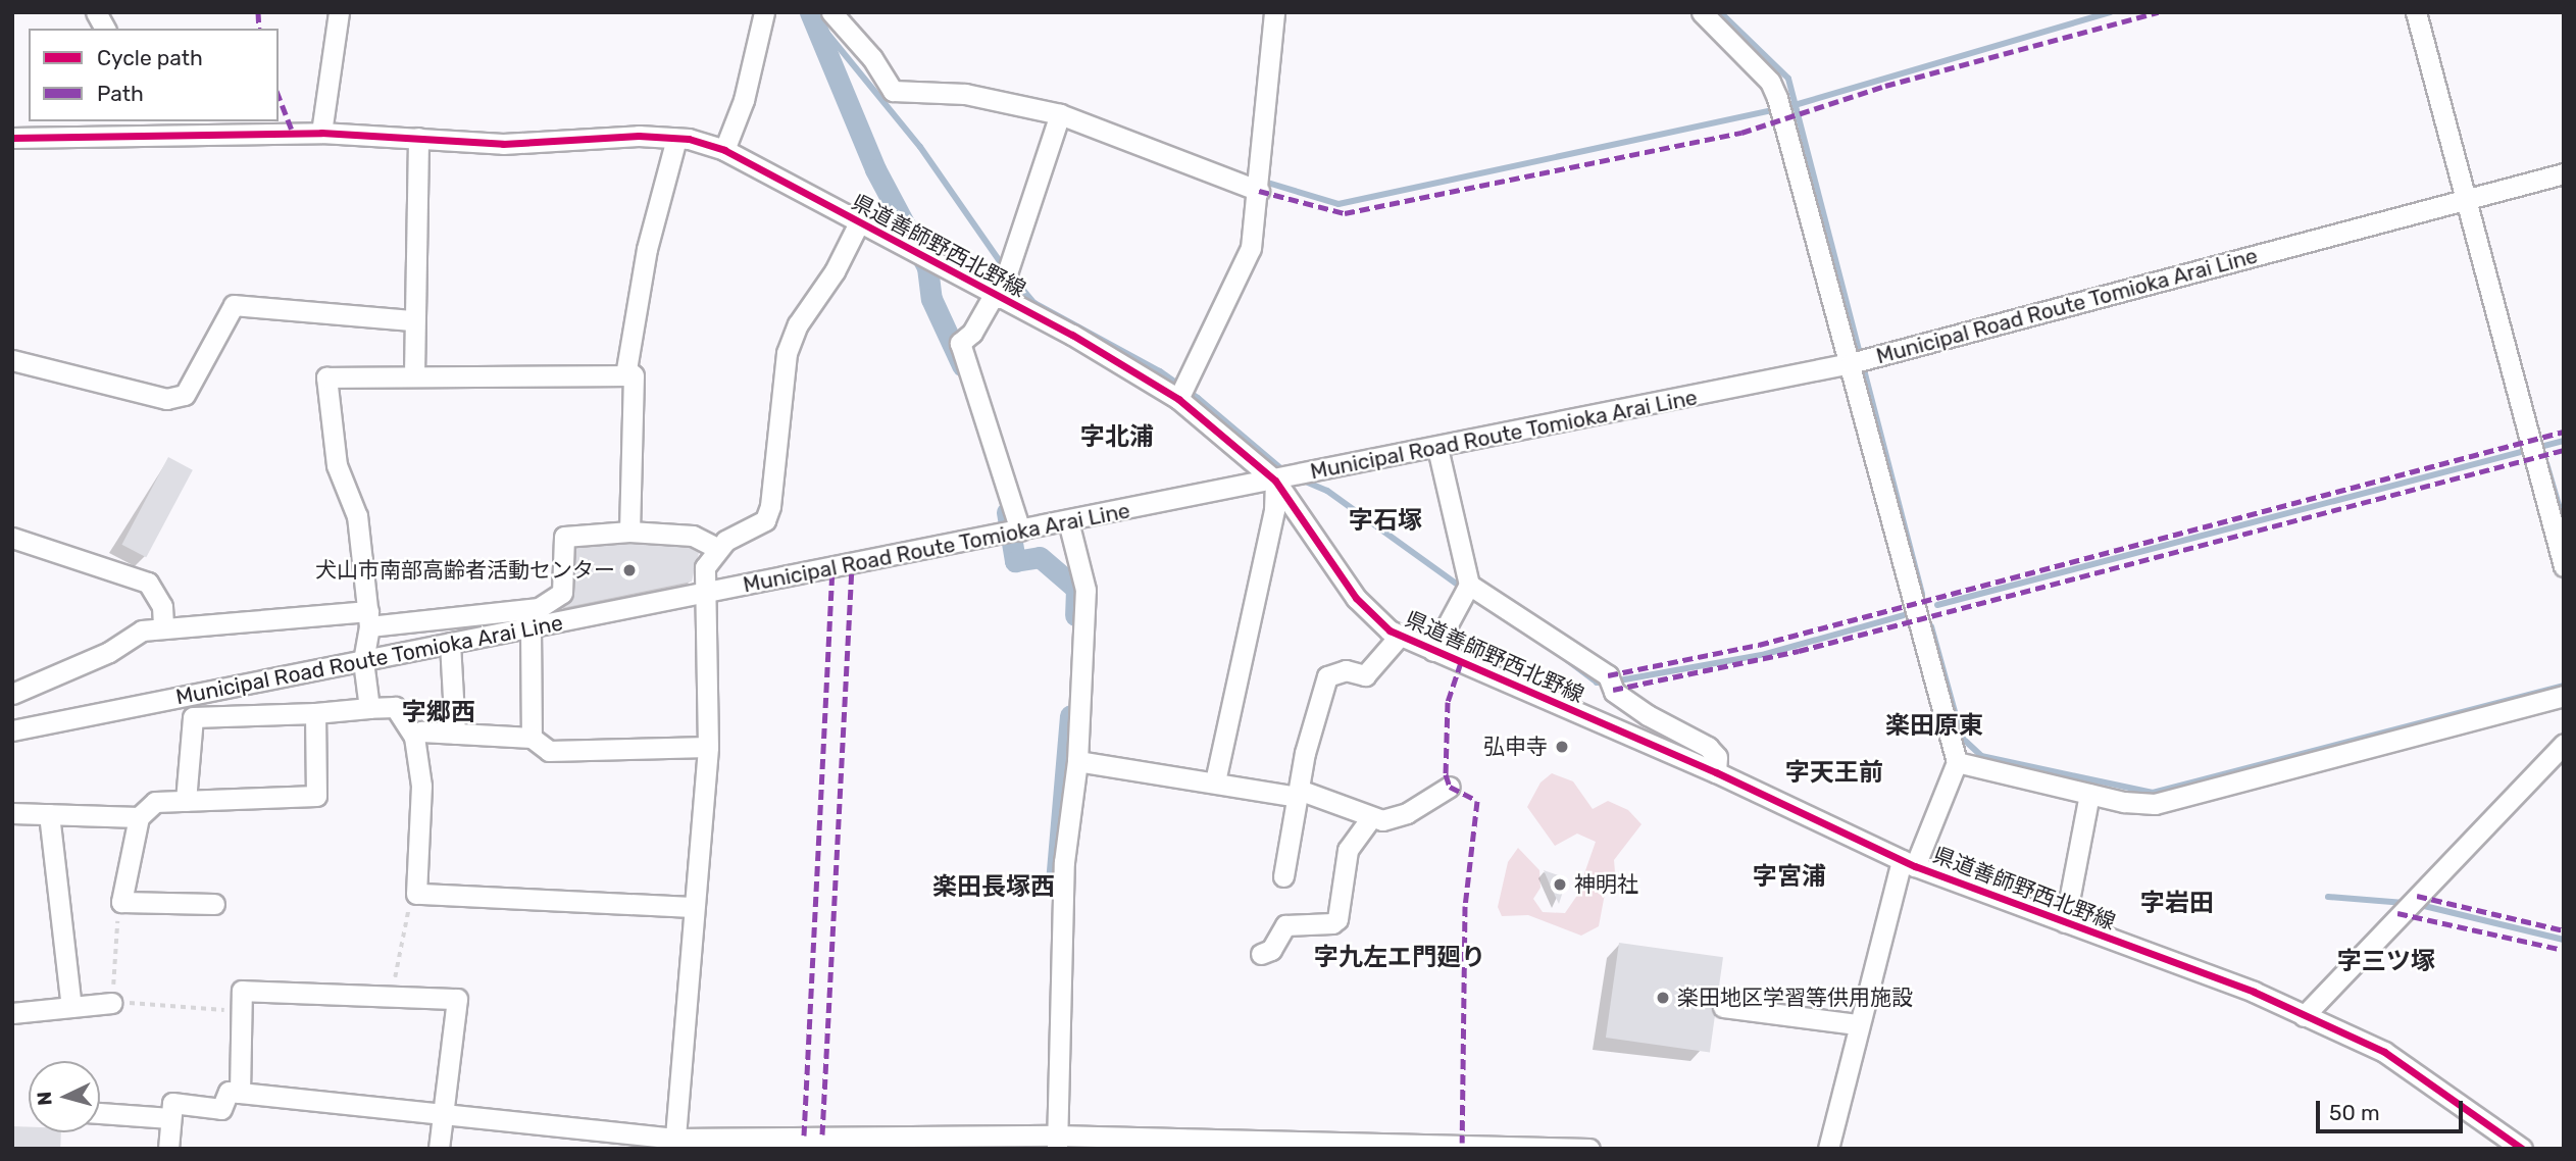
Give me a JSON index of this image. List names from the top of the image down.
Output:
{
  "streets": {
    "street": ["県道善師野西北野線", "Municipal Road Route Tomioka Arai Line"]
  },
  "crossings": [
    ["県道善師野西北野線", "Municipal Road Route Tomioka Arai Line"]
  ],
  "districts": [
    "字北浦",
    "字石塚",
    "字郷西",
    "楽田原東",
    "字天王前",
    "字宮浦",
    "楽田長塚西",
    "字岩田",
    "字九左エ門廻り",
    "字三ツ塚"
  ],
  "places": [
    "犬山市南部高齢者活動センター",
    "弘申寺",
    "神明社",
    "楽田地区学習等供用施設"
  ],
  "legend": ["Cycle path", "Path"],
  "scale_bar": "50 m",
  "north": "left"
}
